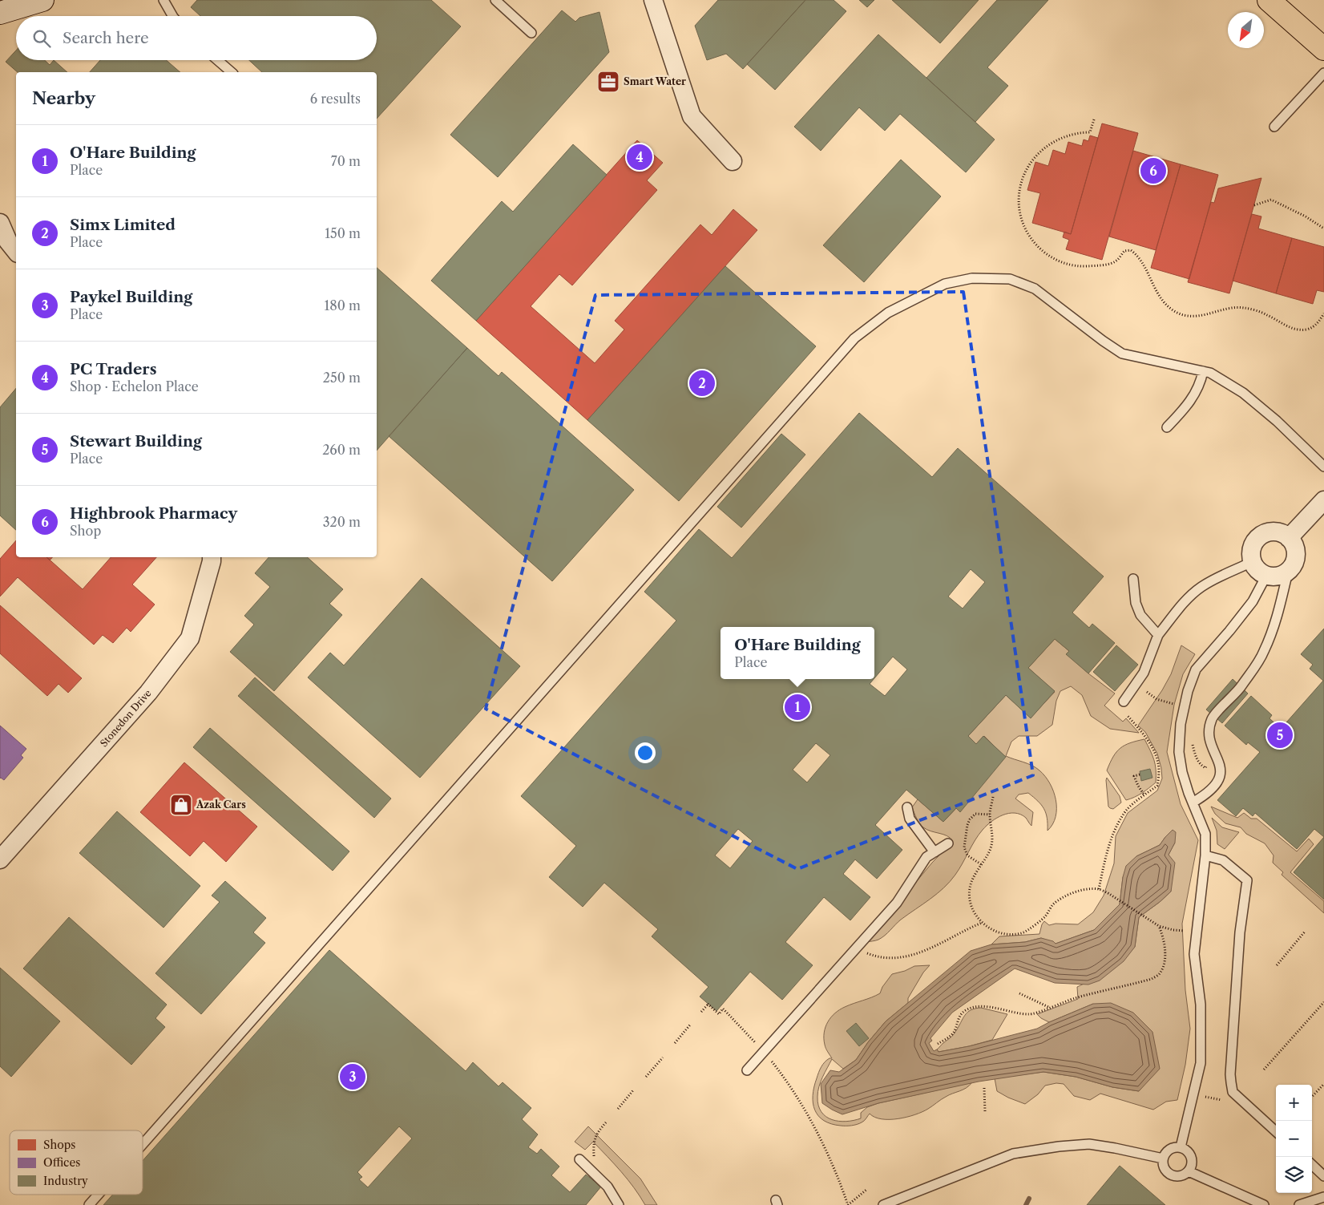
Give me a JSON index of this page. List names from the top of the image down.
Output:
{
  "streets": {
    "street": ["Stonedon Drive"]
  },
  "places": {
    "office": ["Smart Water"],
    "shop": ["Azak Cars"]
  },
  "legend": ["Shops", "Offices", "Industry"],
  "north": "bottom left",
  "page": {
    "search": "Search here",
    "heading": ["Nearby", "6 results"],
    "list": [
      {
        "mark": "1",
        "name": "O'Hare Building",
        "note": "Place",
        "value": "70 m"
      },
      {
        "mark": "2",
        "name": "Simx Limited",
        "note": "Place",
        "value": "150 m"
      },
      {
        "mark": "3",
        "name": "Paykel Building",
        "note": "Place",
        "value": "180 m"
      },
      {
        "mark": "4",
        "name": "PC Traders",
        "note": "Shop · Echelon Place",
        "value": "250 m"
      },
      {
        "mark": "5",
        "name": "Stewart Building",
        "note": "Place",
        "value": "260 m"
      },
      {
        "mark": "6",
        "name": "Highbrook Pharmacy",
        "note": "Shop",
        "value": "320 m"
      }
    ],
    "pins": [
      "4",
      "6",
      "2",
      "1",
      "5",
      "3"
    ],
    "popup": ["O'Hare Building", "Place"],
    "map_buttons": ["+", "−"]
  }
}
